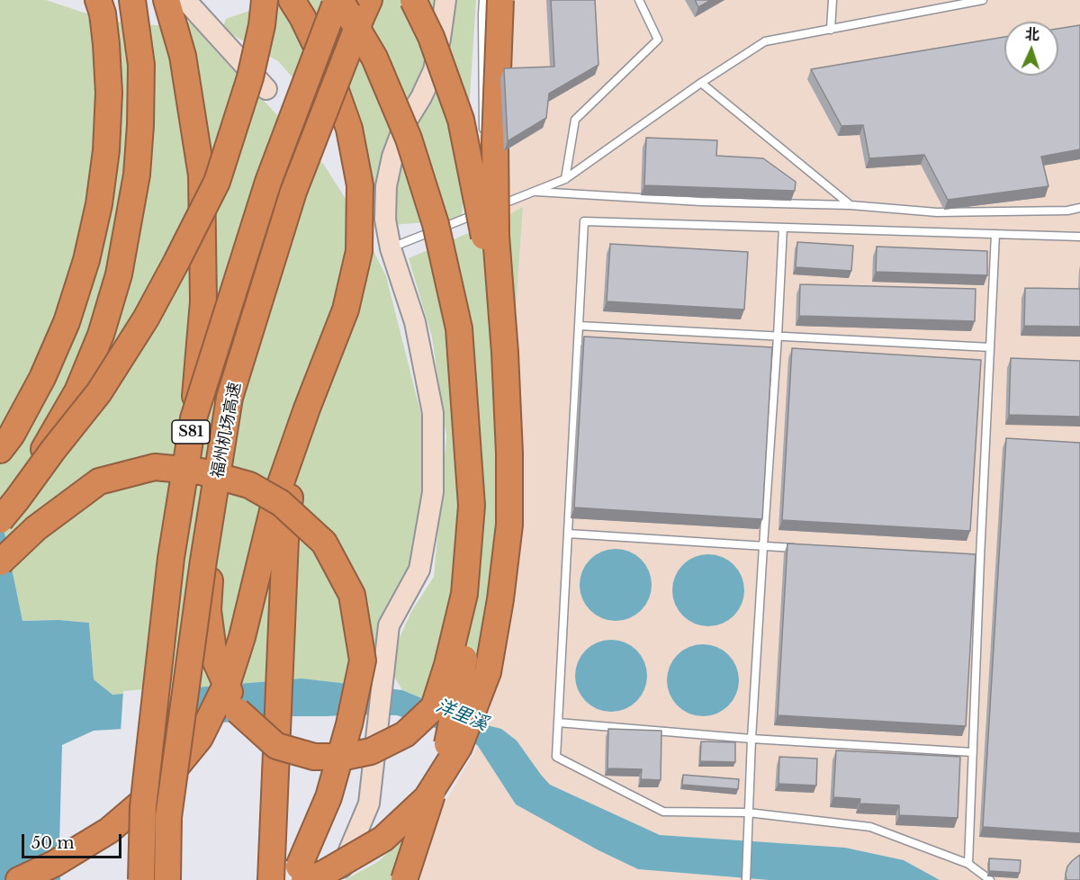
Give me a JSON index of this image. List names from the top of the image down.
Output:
{
  "streets": {
    "highway": ["福州机场高速", "S81"]
  },
  "water": ["洋里溪"],
  "scale_bar": "50 m",
  "north": "top"
}
